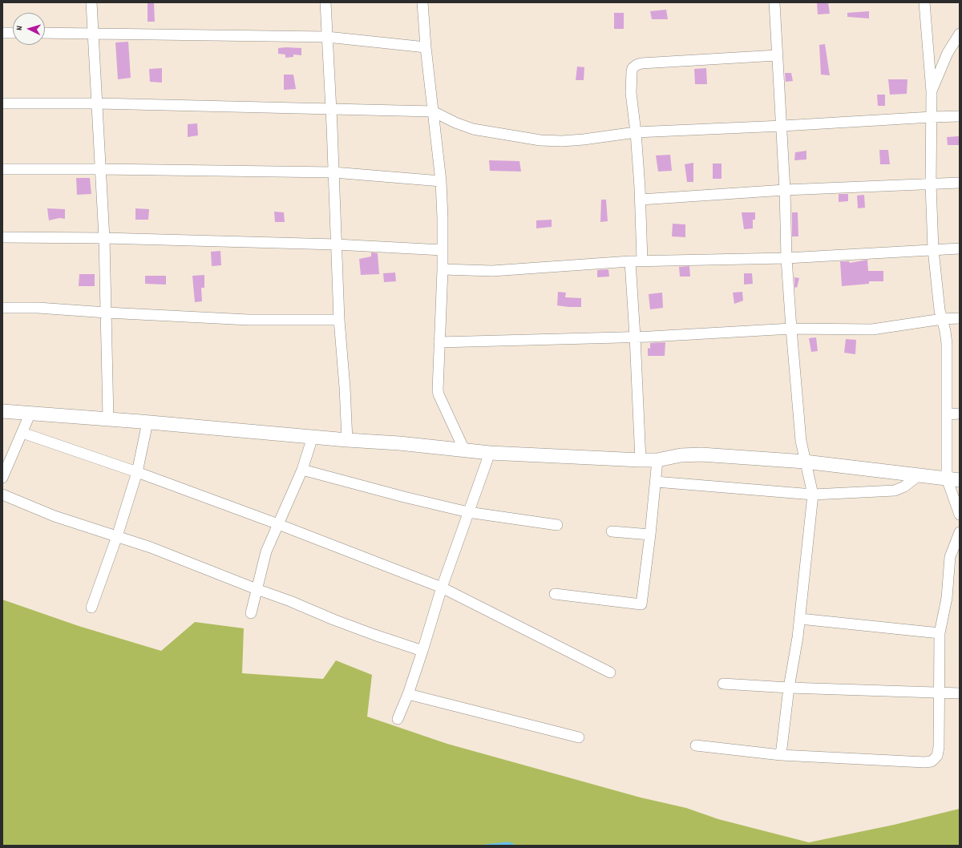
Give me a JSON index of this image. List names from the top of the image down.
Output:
{
  "north": "left"
}
